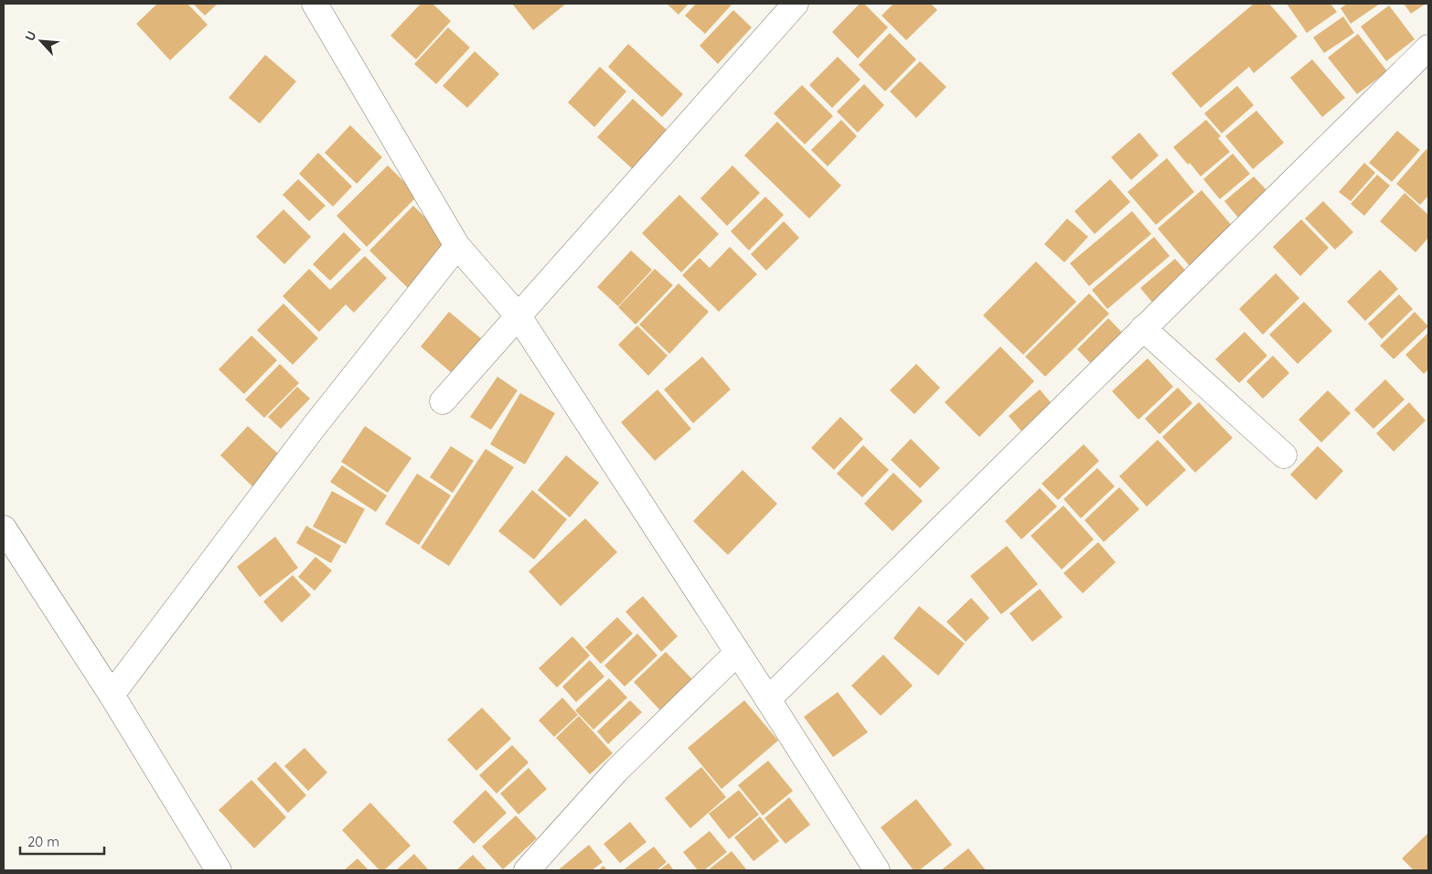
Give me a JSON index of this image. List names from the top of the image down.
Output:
{
  "scale_bar": "20 m",
  "north": "top left"
}
